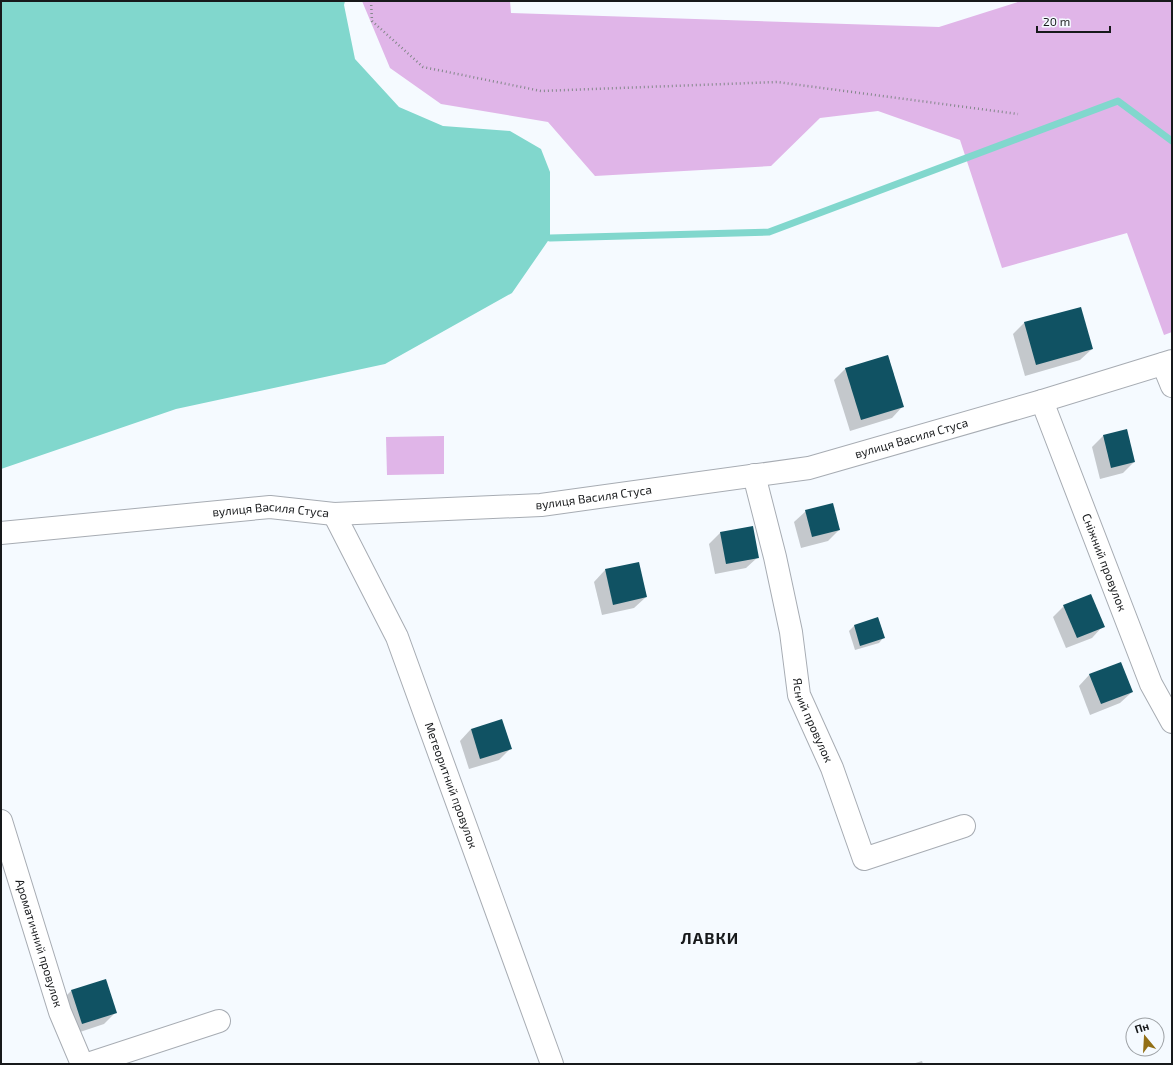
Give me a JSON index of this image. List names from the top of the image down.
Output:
{
  "streets": {
    "street": [
      "вулиця Василя Стуса",
      "Сніжний провулок",
      "Ясний провулок",
      "Метеоритний провулок",
      "Ароматичний провулок"
    ]
  },
  "crossings": [
    ["вулиця Василя Стуса", "Сніжний провулок"],
    ["вулиця Василя Стуса", "Ясний провулок"],
    ["вулиця Василя Стуса", "Метеоритний провулок"]
  ],
  "districts": ["ЛАВКИ"],
  "scale_bar": "20 m",
  "north": "top"
}
